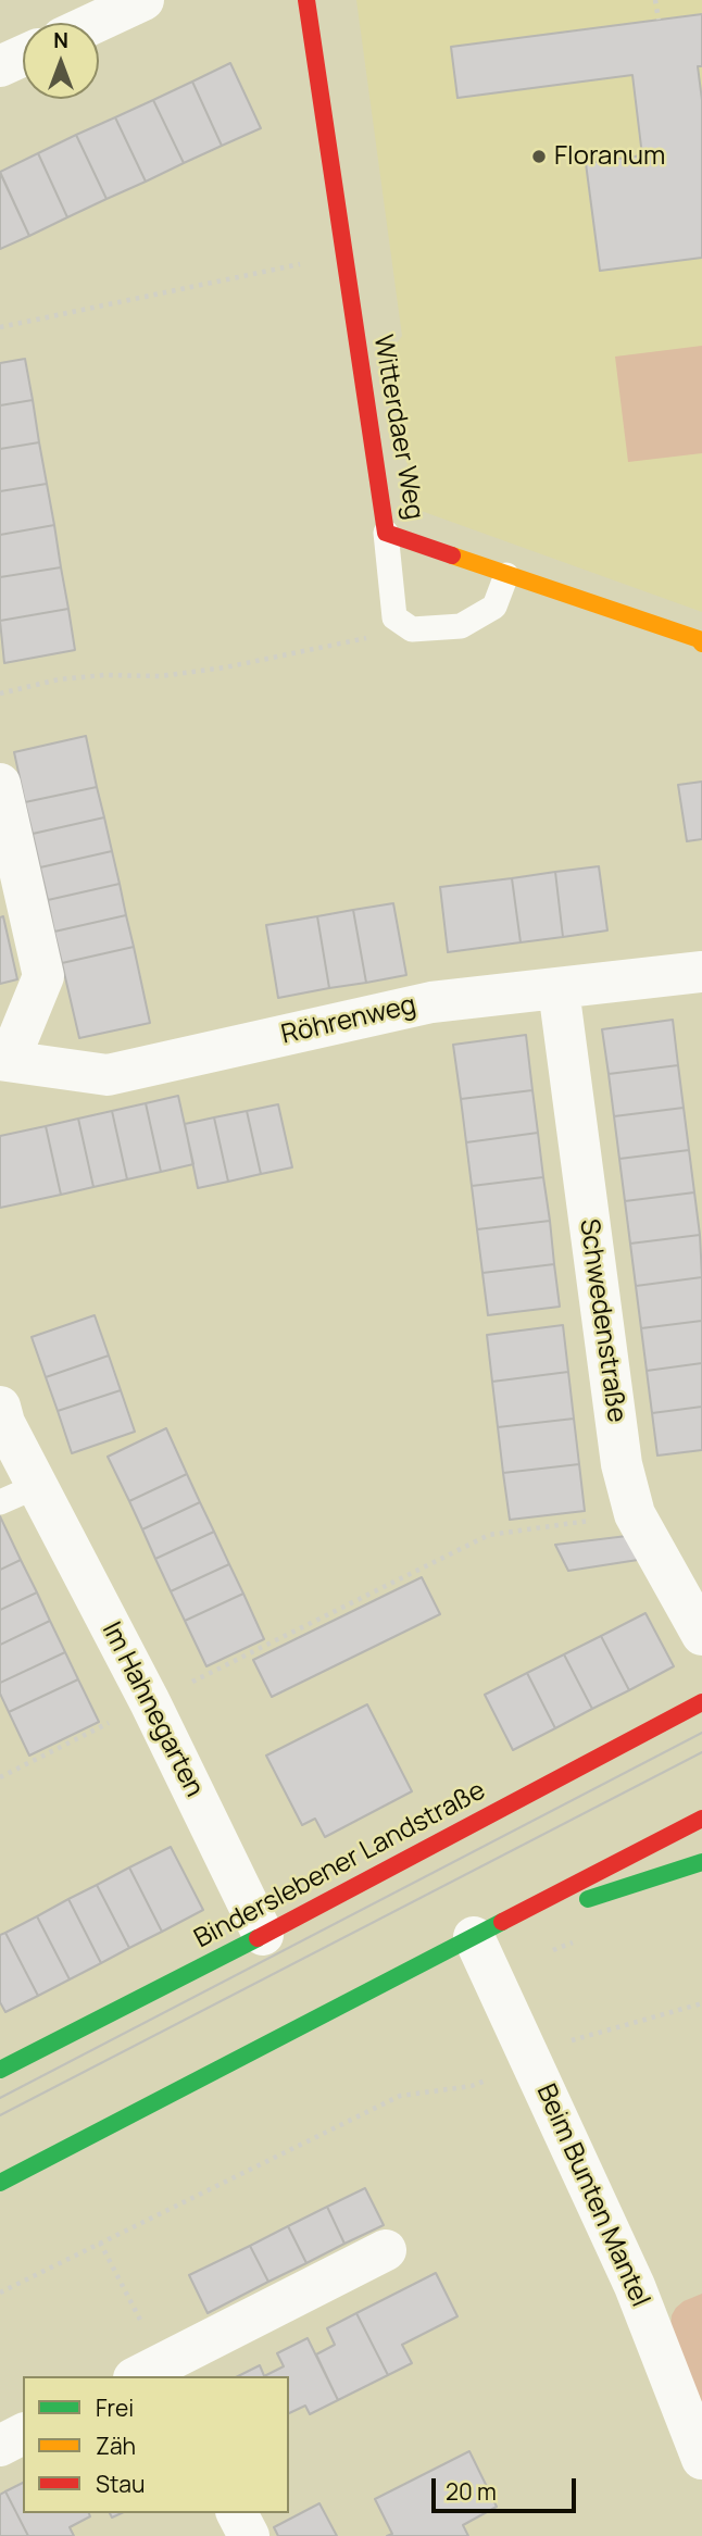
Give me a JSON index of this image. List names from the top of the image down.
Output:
{
  "streets": {
    "street": [
      "Witterdaer Weg",
      "Röhrenweg",
      "Schwedenstraße",
      "Im Hahnegarten",
      "Binderslebener Landstraße",
      "Beim Bunten Mantel"
    ]
  },
  "crossings": [
    ["Röhrenweg", "Schwedenstraße"],
    ["Im Hahnegarten", "Binderslebener Landstraße"]
  ],
  "places": ["Floranum"],
  "legend": ["Frei", "Zäh", "Stau"],
  "scale_bar": "20 m",
  "north": "top"
}
